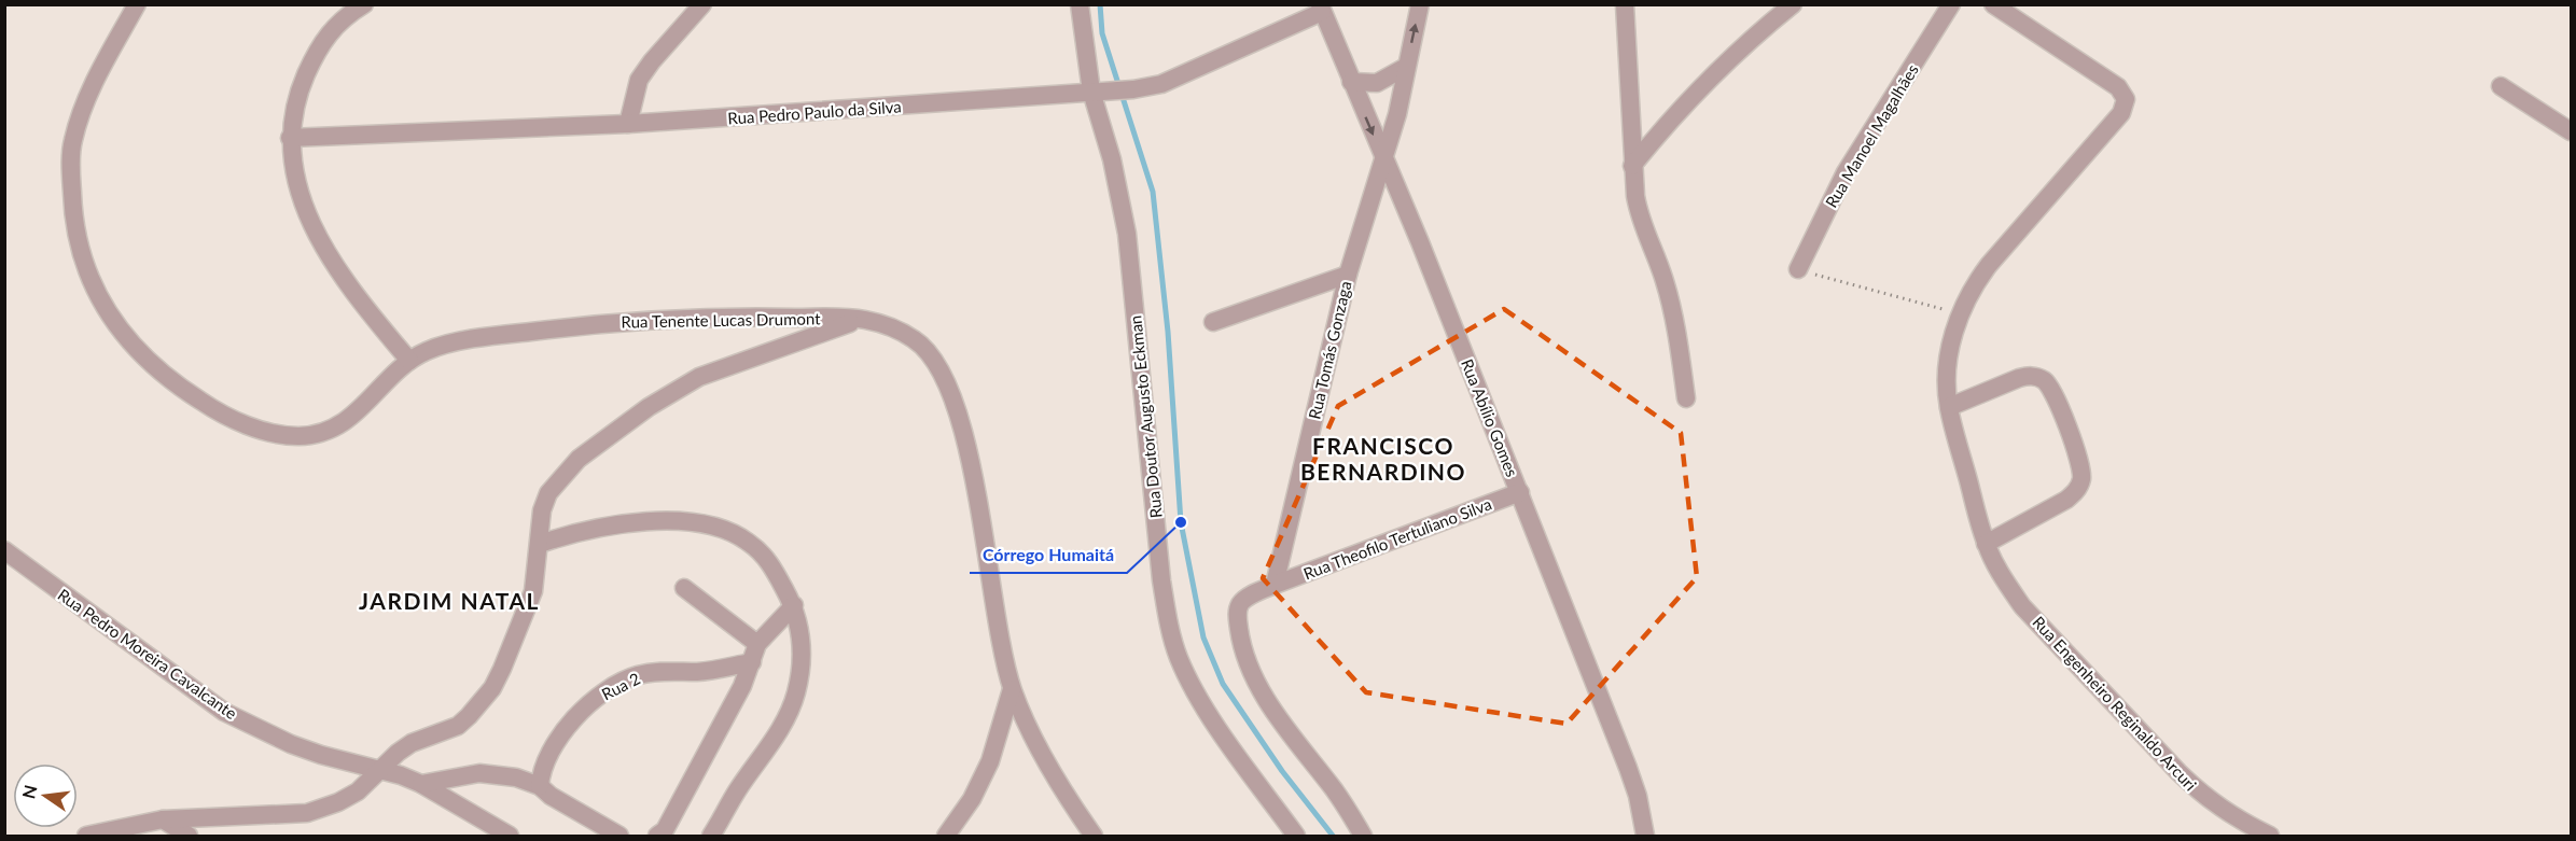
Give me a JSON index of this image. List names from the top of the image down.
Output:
{
  "streets": {
    "street": [
      "Rua Pedro Paulo da Silva",
      "Rua Manoel Magalhães",
      "Rua Tenente Lucas Drumont",
      "Rua Tomás Gonzaga",
      "Rua Doutor Augusto Eckman",
      "Rua Abílio Gomes",
      "Rua Theofilo Tertuliano Silva",
      "Rua Pedro Moreira Cavalcante",
      "Rua 2",
      "Rua Engenheiro Reginaldo Arcuri"
    ]
  },
  "crossings": [
    ["Rua Pedro Paulo da Silva", "Rua Doutor Augusto Eckman"],
    ["Rua Pedro Paulo da Silva", "Rua Abílio Gomes"],
    ["Rua Tomás Gonzaga", "Rua Abílio Gomes"],
    ["Rua Tomás Gonzaga", "Rua Theofilo Tertuliano Silva"],
    ["Rua Abílio Gomes", "Rua Theofilo Tertuliano Silva"]
  ],
  "districts": ["FRANCISCO BERNARDINO", "JARDIM NATAL"],
  "places": ["Córrego Humaitá"],
  "north": "left"
}
